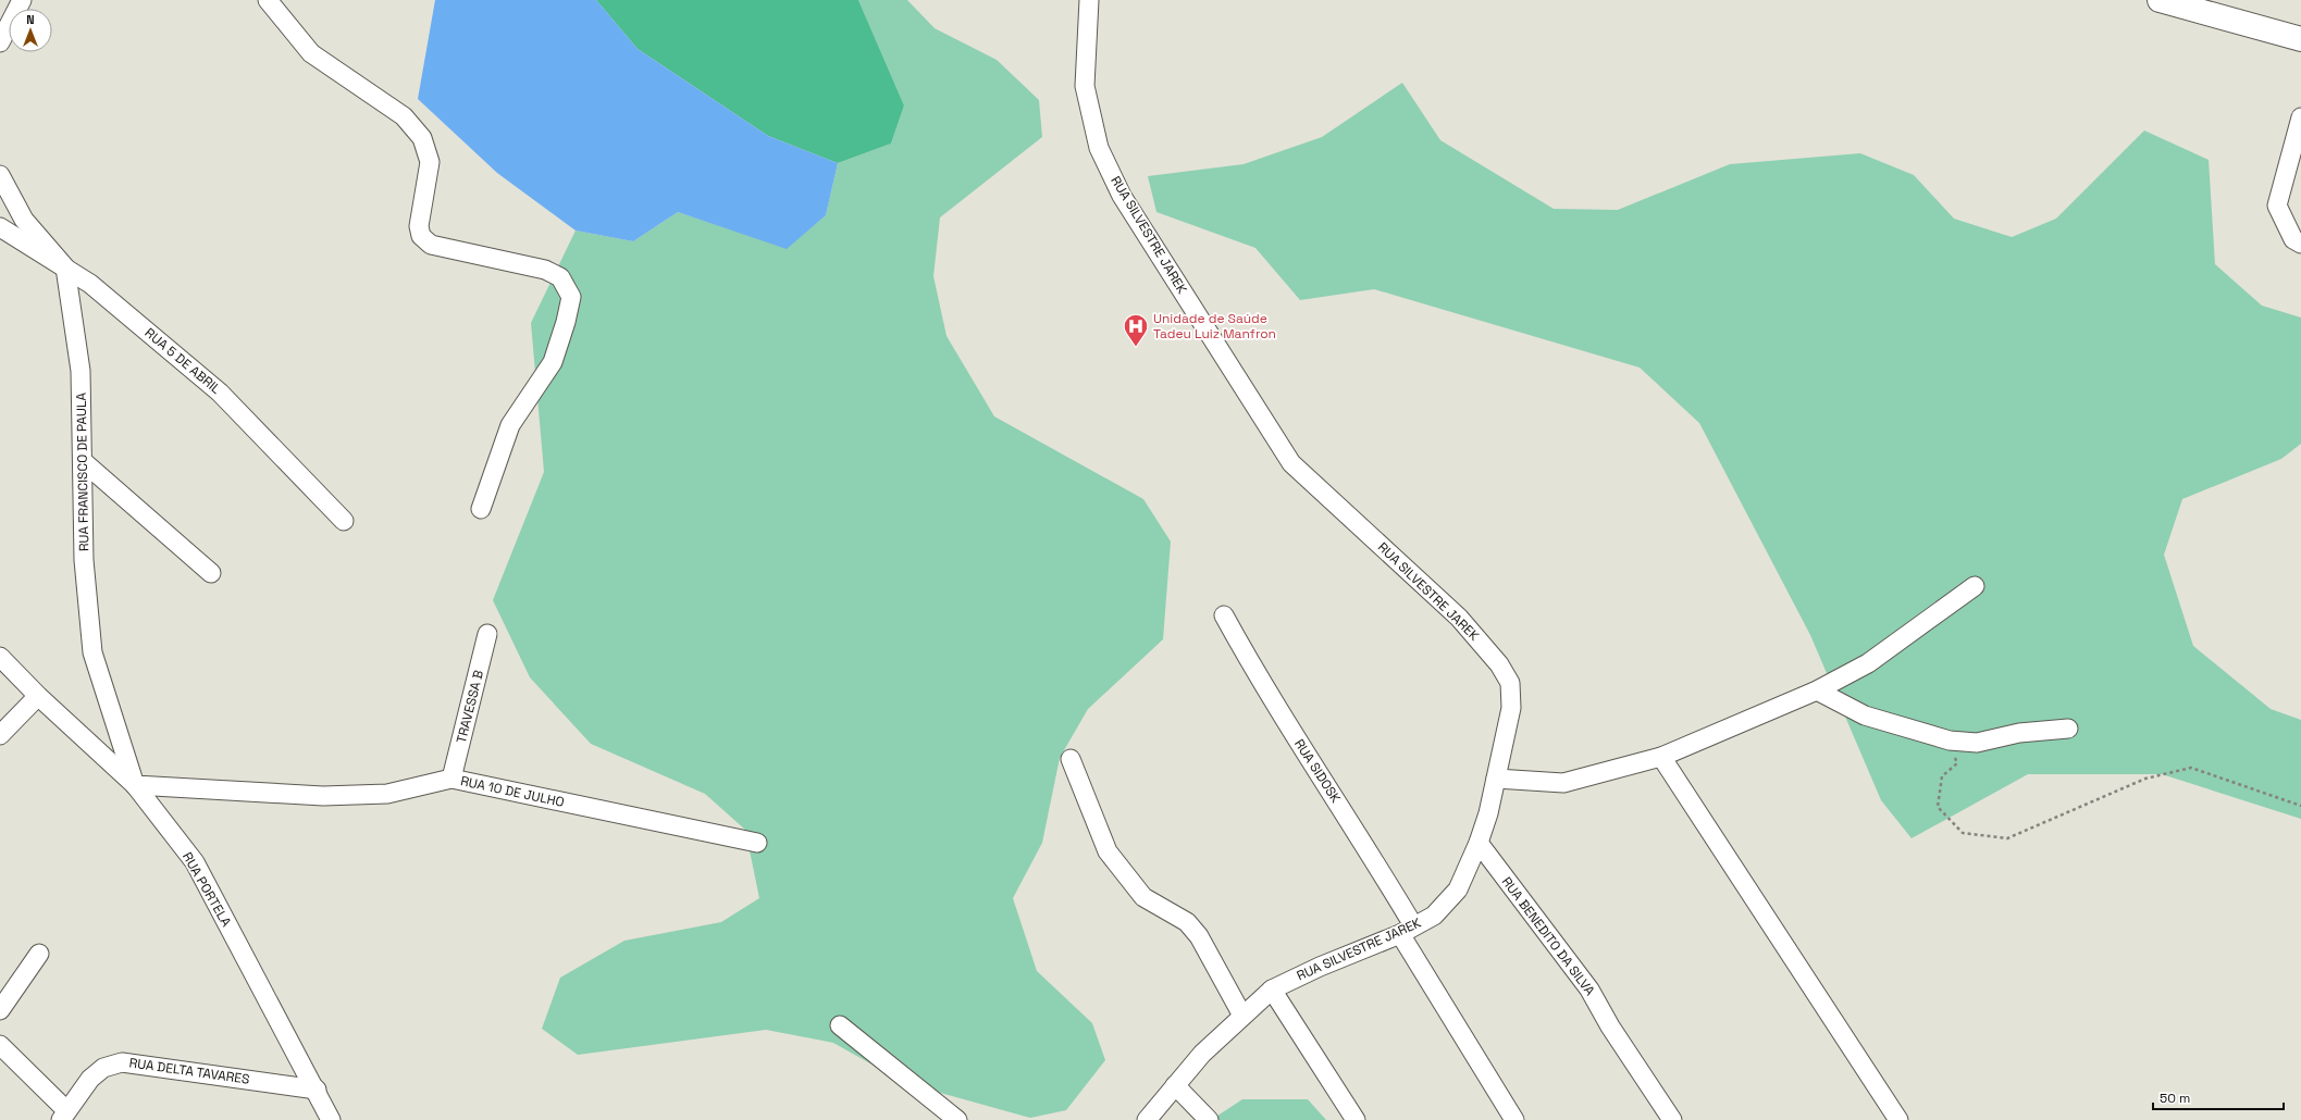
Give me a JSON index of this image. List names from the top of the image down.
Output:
{
  "streets": {
    "street": [
      "RUA SILVESTRE JAREK",
      "RUA 5 DE ABRIL",
      "RUA FRANCISCO DE PAULA",
      "TRAVESSA B",
      "RUA SIDOSK",
      "RUA 10 DE JULHO",
      "RUA PORTELA",
      "RUA BENEDITO DA SILVA",
      "RUA DELTA TAVARES"
    ]
  },
  "crossings": [
    ["RUA SILVESTRE JAREK", "RUA SIDOSK"],
    ["RUA SILVESTRE JAREK", "RUA BENEDITO DA SILVA"],
    ["RUA 5 DE ABRIL", "RUA FRANCISCO DE PAULA"],
    ["RUA FRANCISCO DE PAULA", "RUA 10 DE JULHO"],
    ["RUA FRANCISCO DE PAULA", "RUA PORTELA"],
    ["TRAVESSA B", "RUA 10 DE JULHO"],
    ["RUA 10 DE JULHO", "RUA PORTELA"],
    ["RUA PORTELA", "RUA DELTA TAVARES"]
  ],
  "places": {
    "hospital": ["Unidade de Saúde Tadeu Luiz Manfron"]
  },
  "scale_bar": "50 m",
  "north": "top"
}
